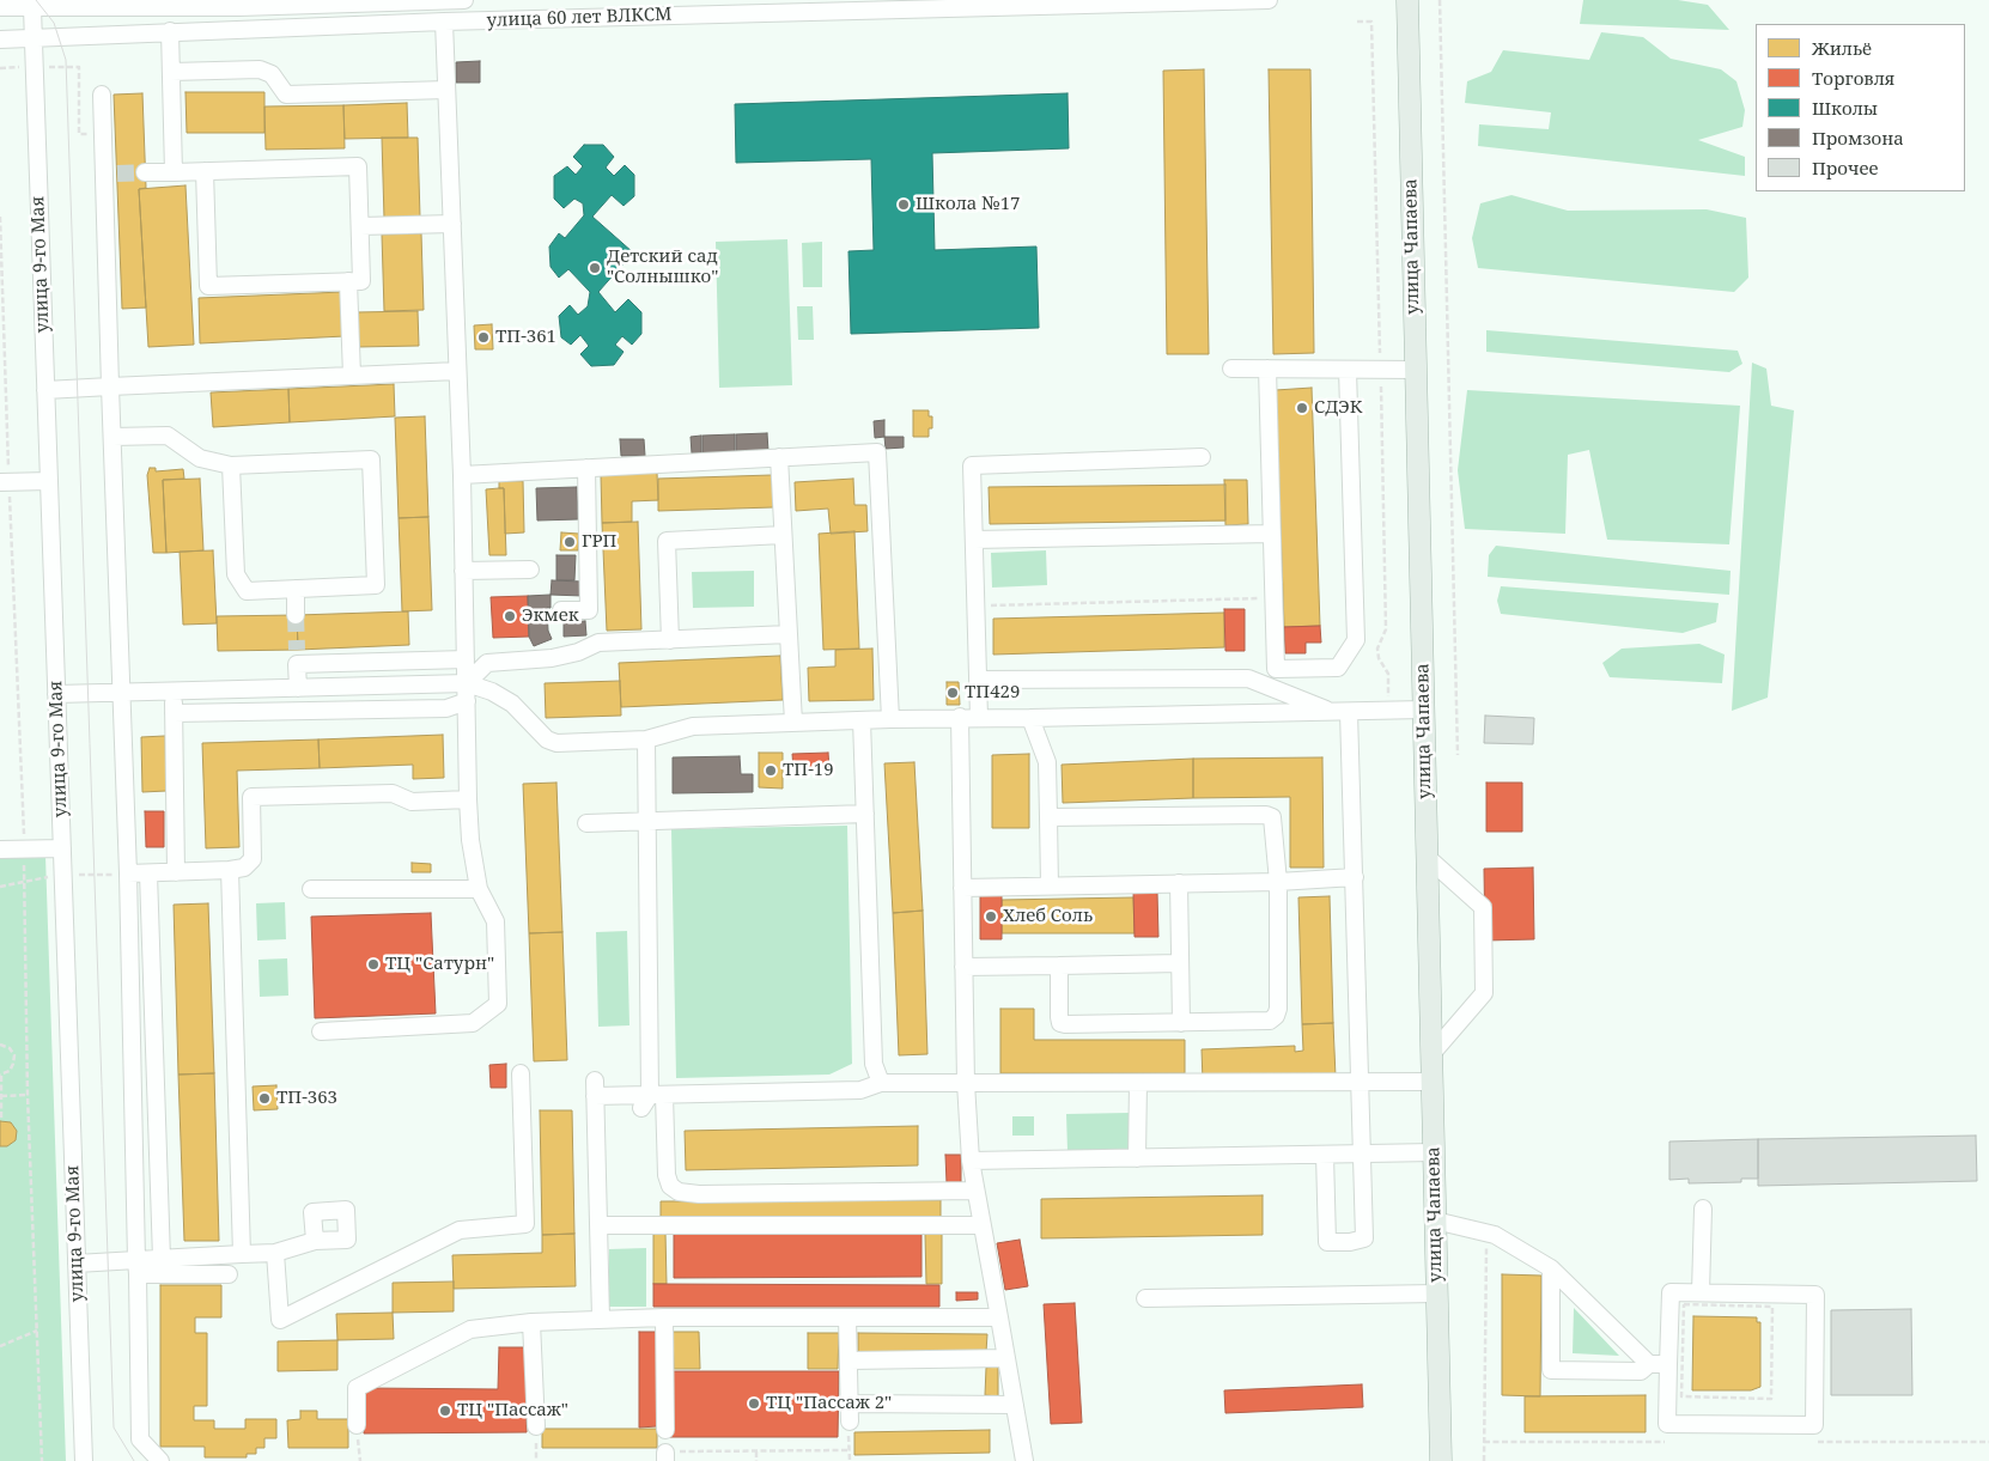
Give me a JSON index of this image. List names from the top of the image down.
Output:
{
  "streets": {
    "main road": ["улица Чапаева"],
    "street": ["улица 60 лет ВЛКСМ", "улица 9-го Мая"]
  },
  "crossings": [
    ["улица 60 лет ВЛКСМ", "улица 9-го Мая"]
  ],
  "places": [
    "Школа №17",
    "Детский сад \"Солнышко\"",
    "ТП-361",
    "СДЭК",
    "ГРП",
    "Экмек",
    "ТП429",
    "ТП-19",
    "Хлеб Соль",
    "ТЦ \"Сатурн\"",
    "ТП-363",
    "ТЦ \"Пассаж 2\"",
    "ТЦ \"Пассаж\""
  ],
  "legend": [
    "Жильё",
    "Торговля",
    "Школы",
    "Промзона",
    "Прочее"
  ]
}
